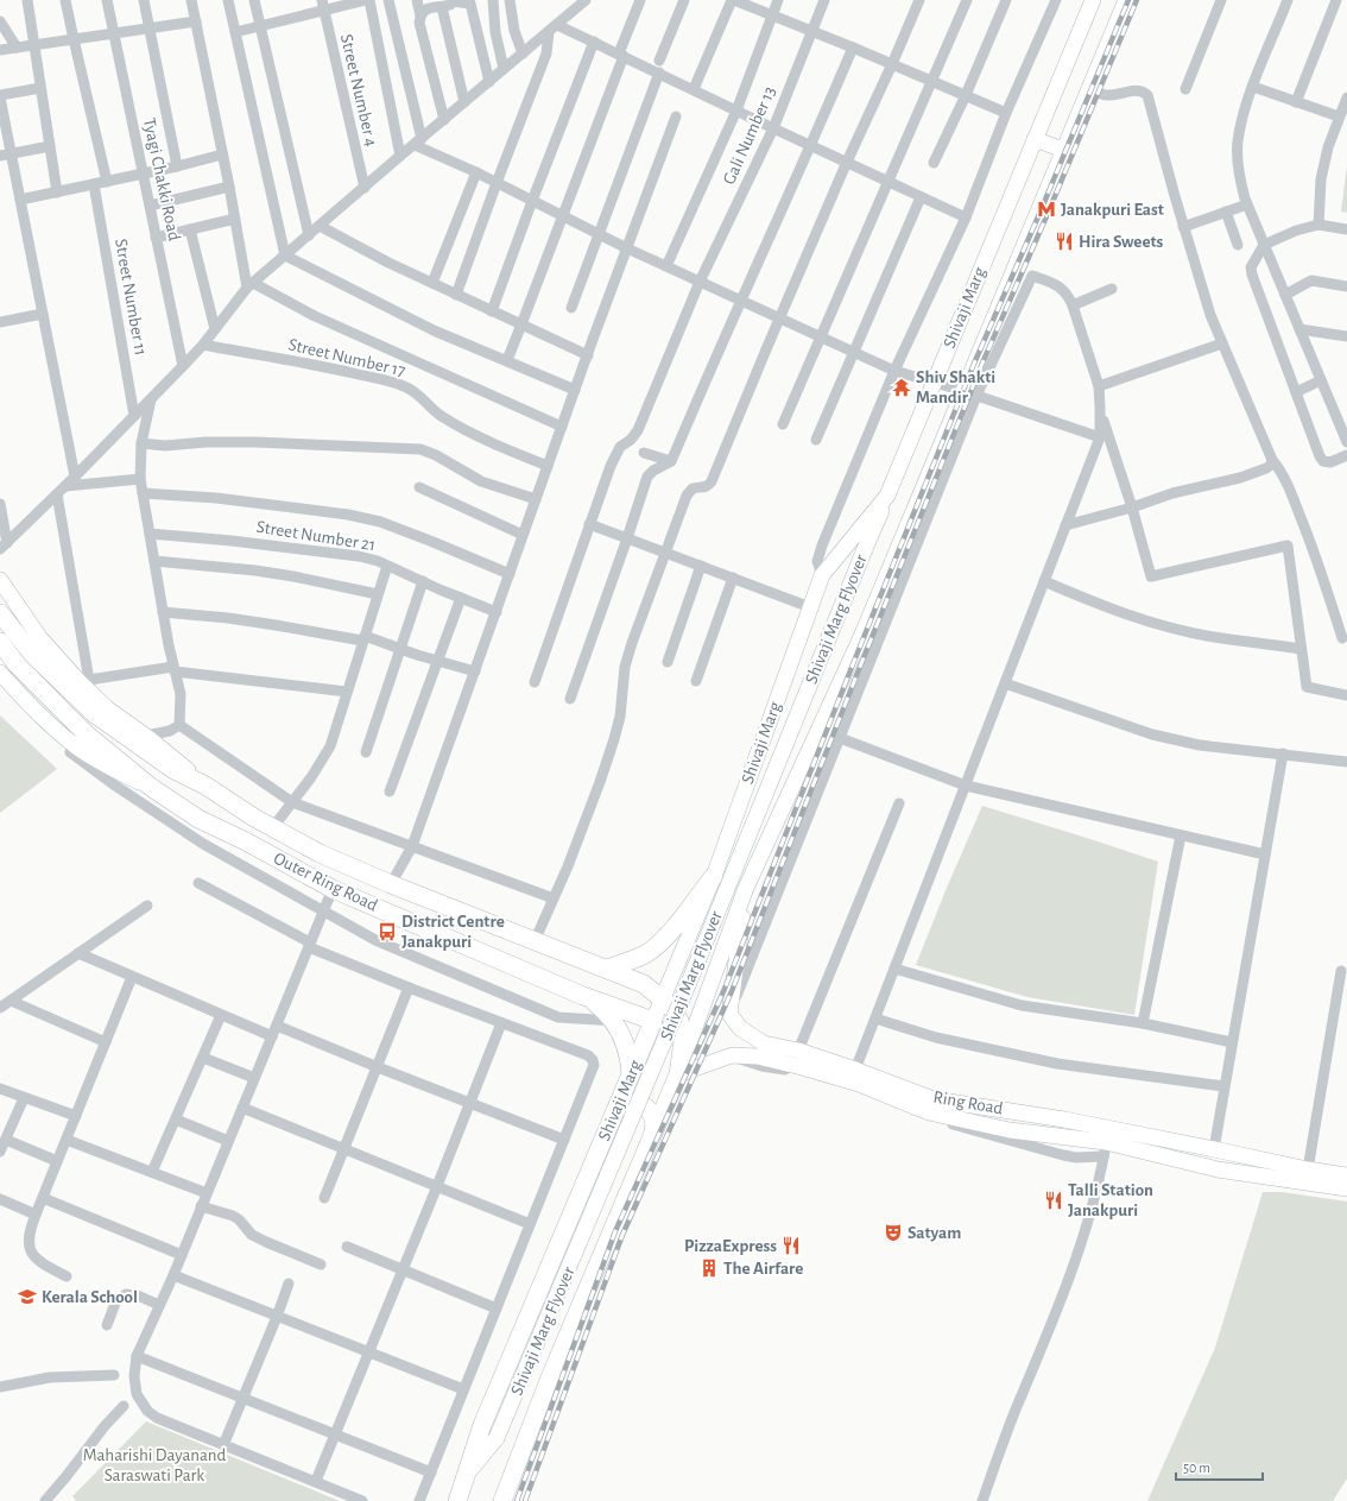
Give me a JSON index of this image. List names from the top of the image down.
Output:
{
  "streets": {
    "main road": [
      "Shivaji Marg",
      "Shivaji Marg Flyover",
      "Outer Ring Road",
      "Ring Road"
    ],
    "street": [
      "Street Number 4",
      "Gali Number 13",
      "Tyagi Chakki Road",
      "Street Number 11",
      "Street Number 17",
      "Street Number 21"
    ]
  },
  "crossings": [
    ["Shivaji Marg", "Shivaji Marg Flyover"],
    ["Shivaji Marg", "Outer Ring Road"],
    ["Shivaji Marg", "Ring Road"],
    ["Outer Ring Road", "Ring Road"]
  ],
  "parks": ["Maharishi Dayanand Saraswati Park"],
  "places": {
    "metro station": ["Janakpuri East"],
    "restaurant": ["Hira Sweets", "Talli Station Janakpuri", "PizzaExpress"],
    "temple": ["Shiv Shakti Mandir"],
    "bus stop": ["District Centre Janakpuri"],
    "theatre": ["Satyam"],
    "building": ["The Airfare"],
    "school or university": ["Kerala School"]
  },
  "scale_bar": "50 m"
}
